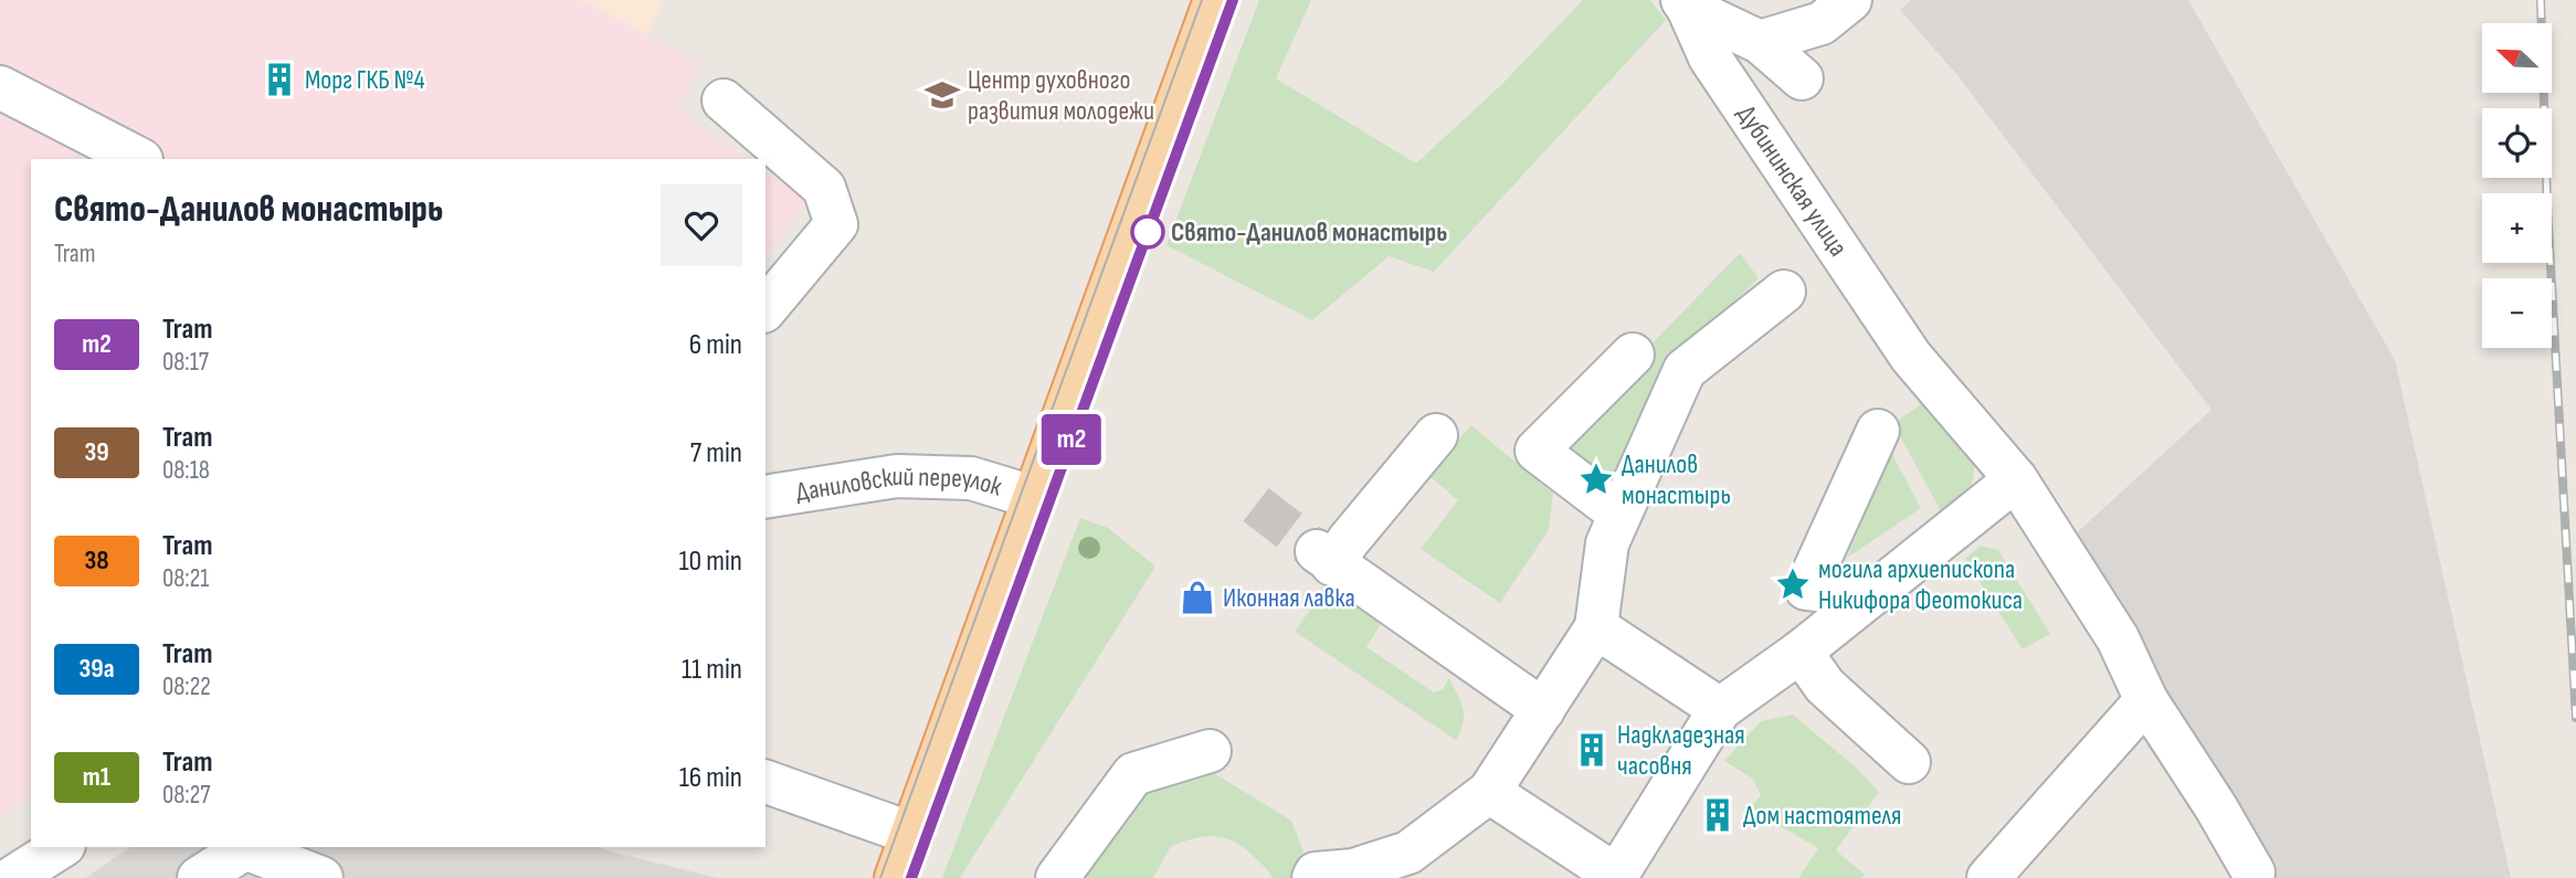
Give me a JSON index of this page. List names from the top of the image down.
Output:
{
  "streets": {
    "street": ["Дубининская улица", "Даниловский переулок"]
  },
  "places": {
    "building": ["Морг ГКБ №4", "Надкладезная часовня", "Дом настоятеля"],
    "school or university": ["Центр духовного развития молодежи"],
    "other": ["Свято-Данилов монастырь"],
    "place": ["Данилов монастырь", "могила архиепископа Никифора Феотокиса"],
    "shop": ["Иконная лавка"]
  },
  "lines": ["tram line т2"],
  "north": "top left",
  "page": {
    "on_map": "т2",
    "map_buttons": ["+", "−"],
    "heading": ["Свято-Данилов монастырь", "Tram"],
    "list": [
      {
        "mark": "т2",
        "name": "Tram",
        "note": "08:17",
        "value": "6 min"
      },
      {
        "mark": "39",
        "name": "Tram",
        "note": "08:18",
        "value": "7 min"
      },
      {
        "mark": "38",
        "name": "Tram",
        "note": "08:21",
        "value": "10 min"
      },
      {
        "mark": "39а",
        "name": "Tram",
        "note": "08:22",
        "value": "11 min"
      },
      {
        "mark": "т1",
        "name": "Tram",
        "note": "08:27",
        "value": "16 min"
      }
    ]
  }
}
